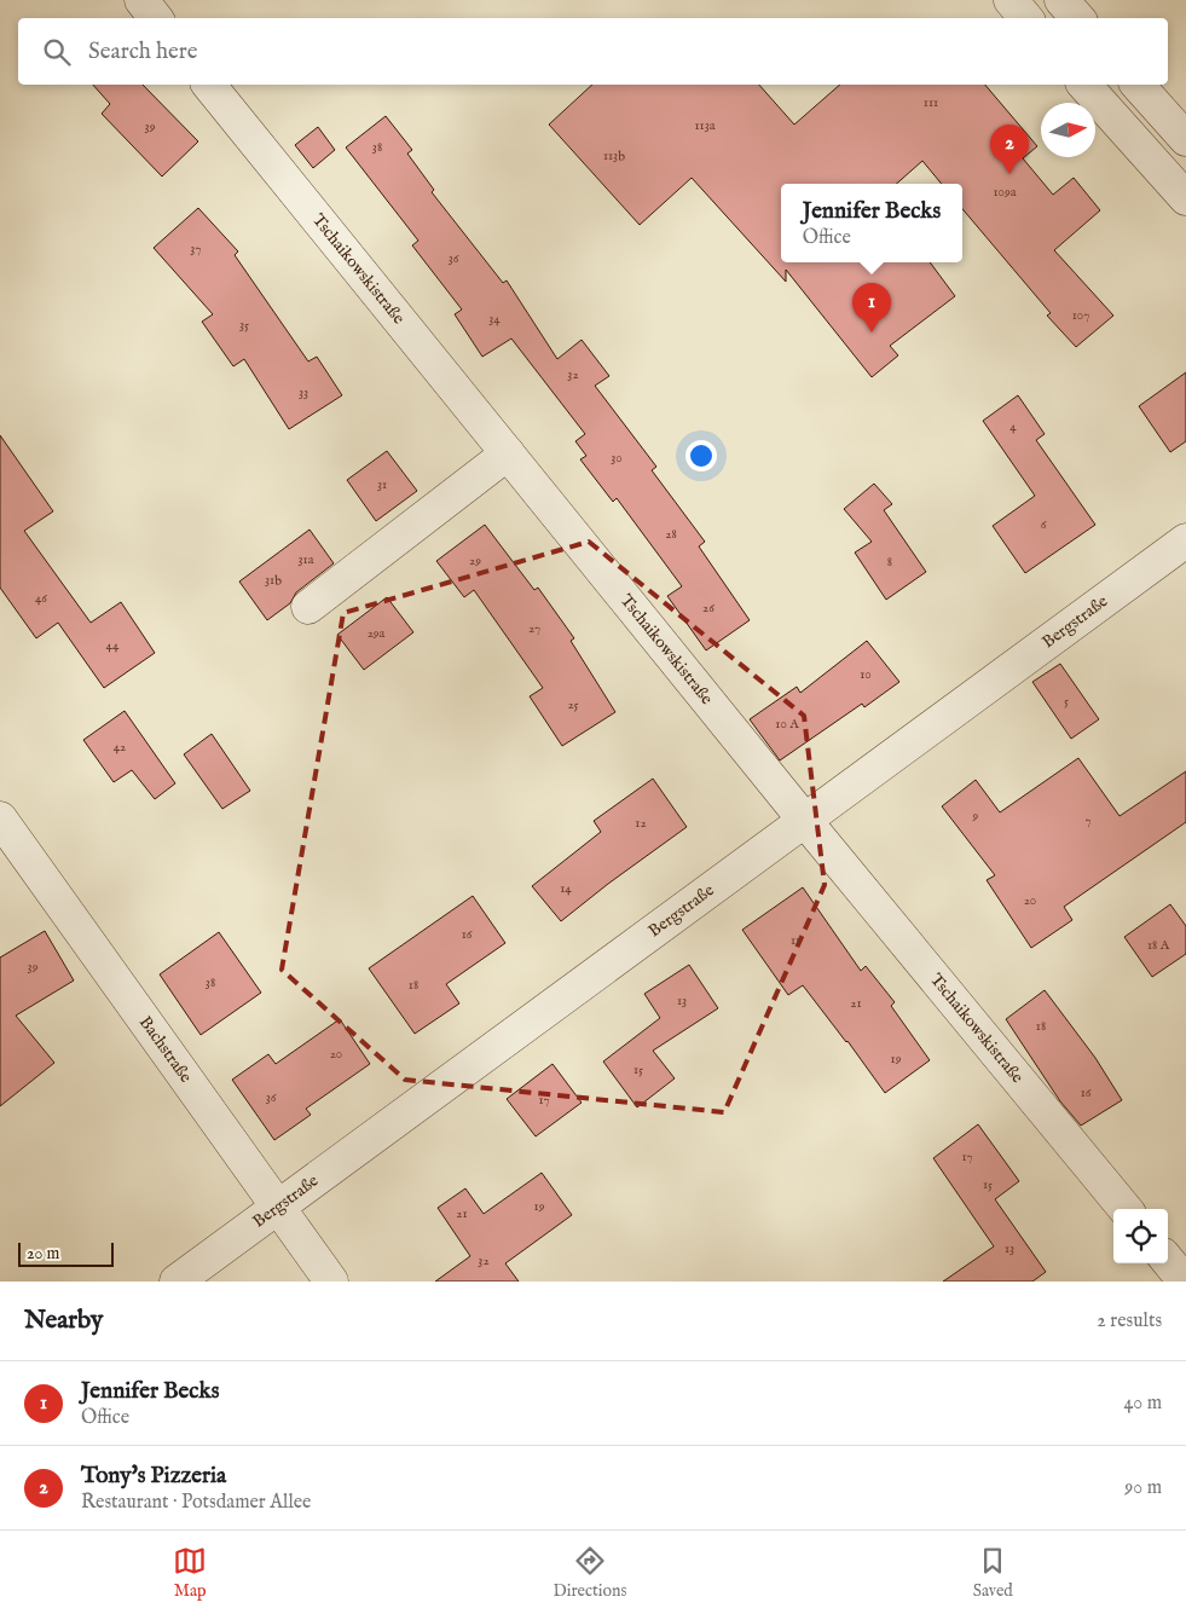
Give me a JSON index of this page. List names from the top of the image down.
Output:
{
  "streets": {
    "street": ["Tschaikowskistraße", "Bergstraße", "Bachstraße"]
  },
  "crossings": [
    ["Tschaikowskistraße", "Bergstraße"],
    ["Bergstraße", "Bachstraße"]
  ],
  "house_numbers": [
    "111",
    "113a",
    "39",
    "38",
    "113b",
    "109a",
    "37",
    "36",
    "107",
    "34",
    "35",
    "32",
    "33",
    "4",
    "30",
    "31",
    "6",
    "28",
    "31a",
    "29",
    "8",
    "31b",
    "46",
    "26",
    "27",
    "29a",
    "44",
    "10",
    "5",
    "25",
    "10 A",
    "42",
    "9",
    "7",
    "12",
    "14",
    "20",
    "16",
    "11",
    "18 A",
    "39",
    "38",
    "18",
    "13",
    "21",
    "18",
    "20",
    "19",
    "15",
    "16",
    "36",
    "17",
    "17",
    "15",
    "19",
    "21",
    "13",
    "32"
  ],
  "scale_bar": "20 m",
  "north": "right",
  "page": {
    "search": "Search here",
    "pins": ["2", "1"],
    "popup": ["Jennifer Becks", "Office"],
    "scale": "20 m",
    "heading": ["Nearby", "2 results"],
    "list": [
      {
        "mark": "1",
        "name": "Jennifer Becks",
        "note": "Office",
        "value": "40 m"
      },
      {
        "mark": "2",
        "name": "Tony's Pizzeria",
        "note": "Restaurant · Potsdamer Allee",
        "value": "90 m"
      }
    ],
    "nav": ["Map", "Directions", "Saved"]
  }
}
